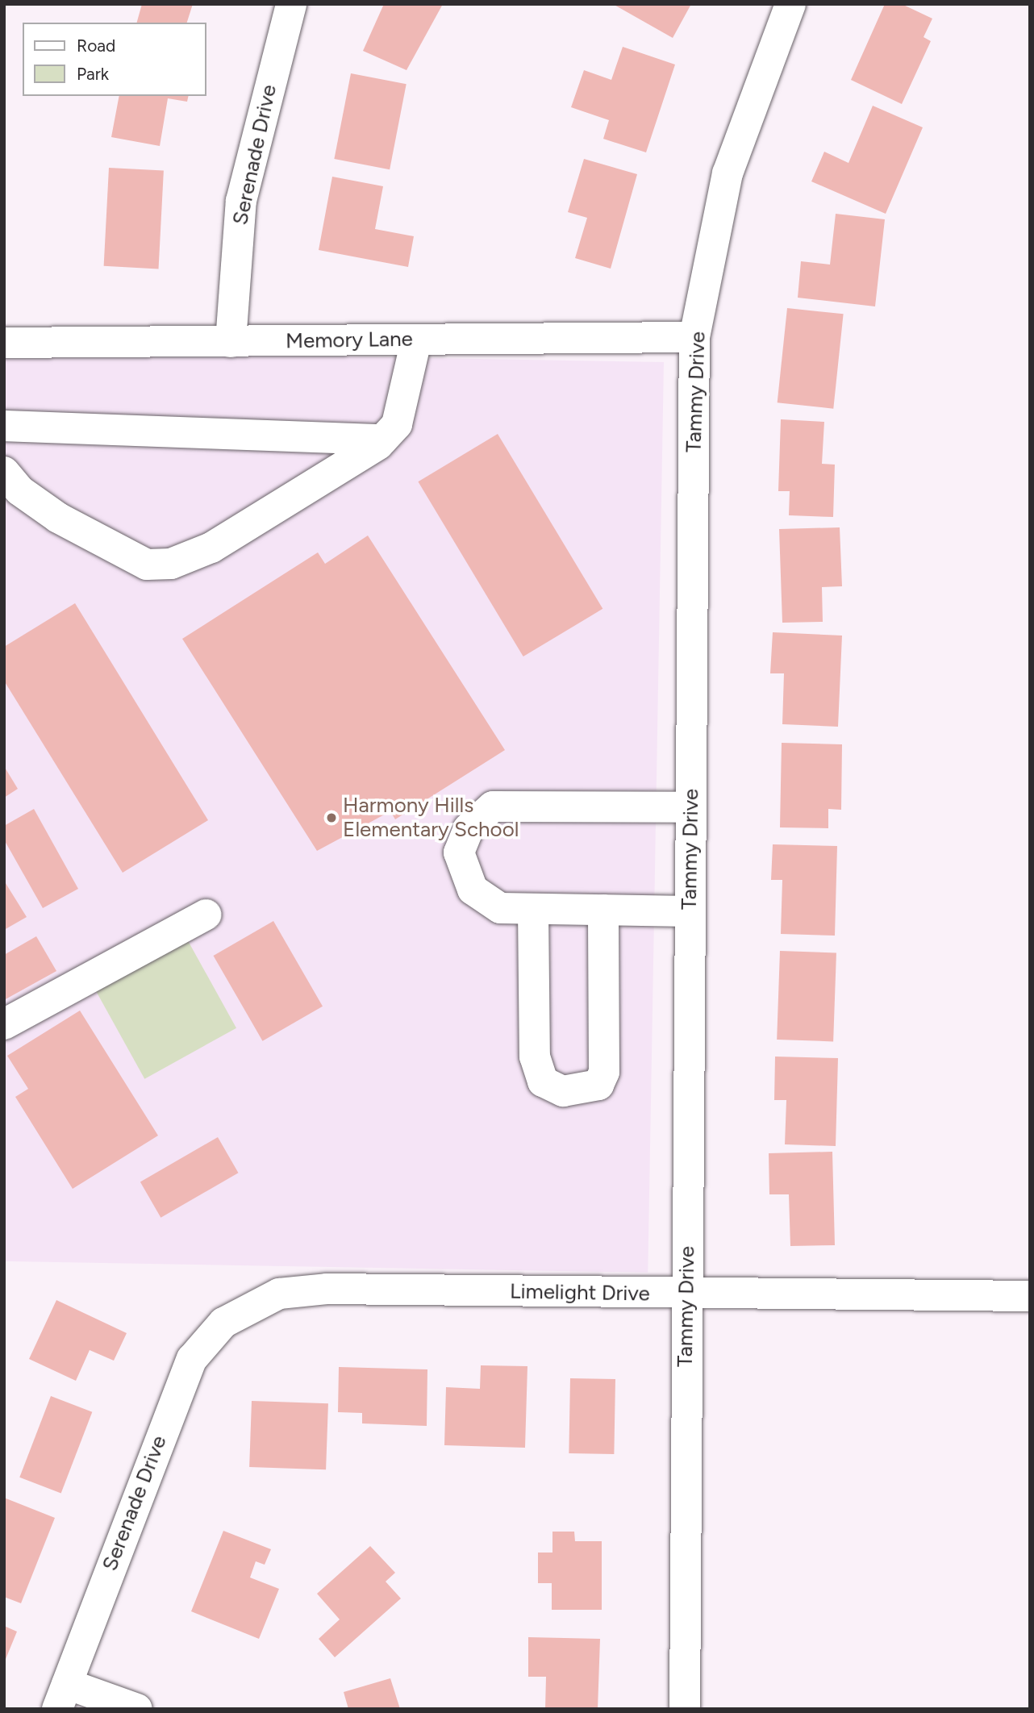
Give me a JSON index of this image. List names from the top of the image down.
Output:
{
  "streets": {
    "street": [
      "Serenade Drive",
      "Memory Lane",
      "Tammy Drive",
      "Limelight Drive"
    ]
  },
  "crossings": [
    ["Serenade Drive", "Memory Lane"],
    ["Serenade Drive", "Limelight Drive"],
    ["Memory Lane", "Tammy Drive"],
    ["Tammy Drive", "Limelight Drive"]
  ],
  "places": ["Harmony Hills Elementary School"],
  "legend": ["Road", "Park"]
}
